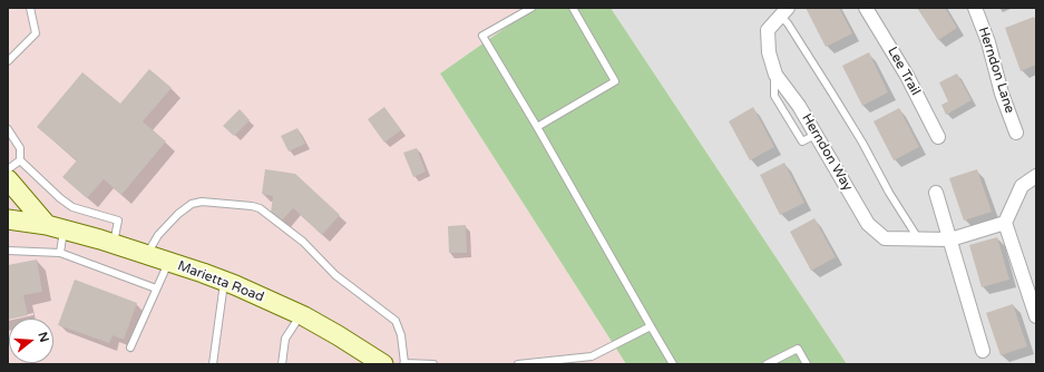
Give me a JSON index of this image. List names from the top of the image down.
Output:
{
  "streets": {
    "street": [
      "Herndon Lane",
      "Lee Trail",
      "Herndon Way",
      "Marietta Road"
    ]
  },
  "north": "right"
}
